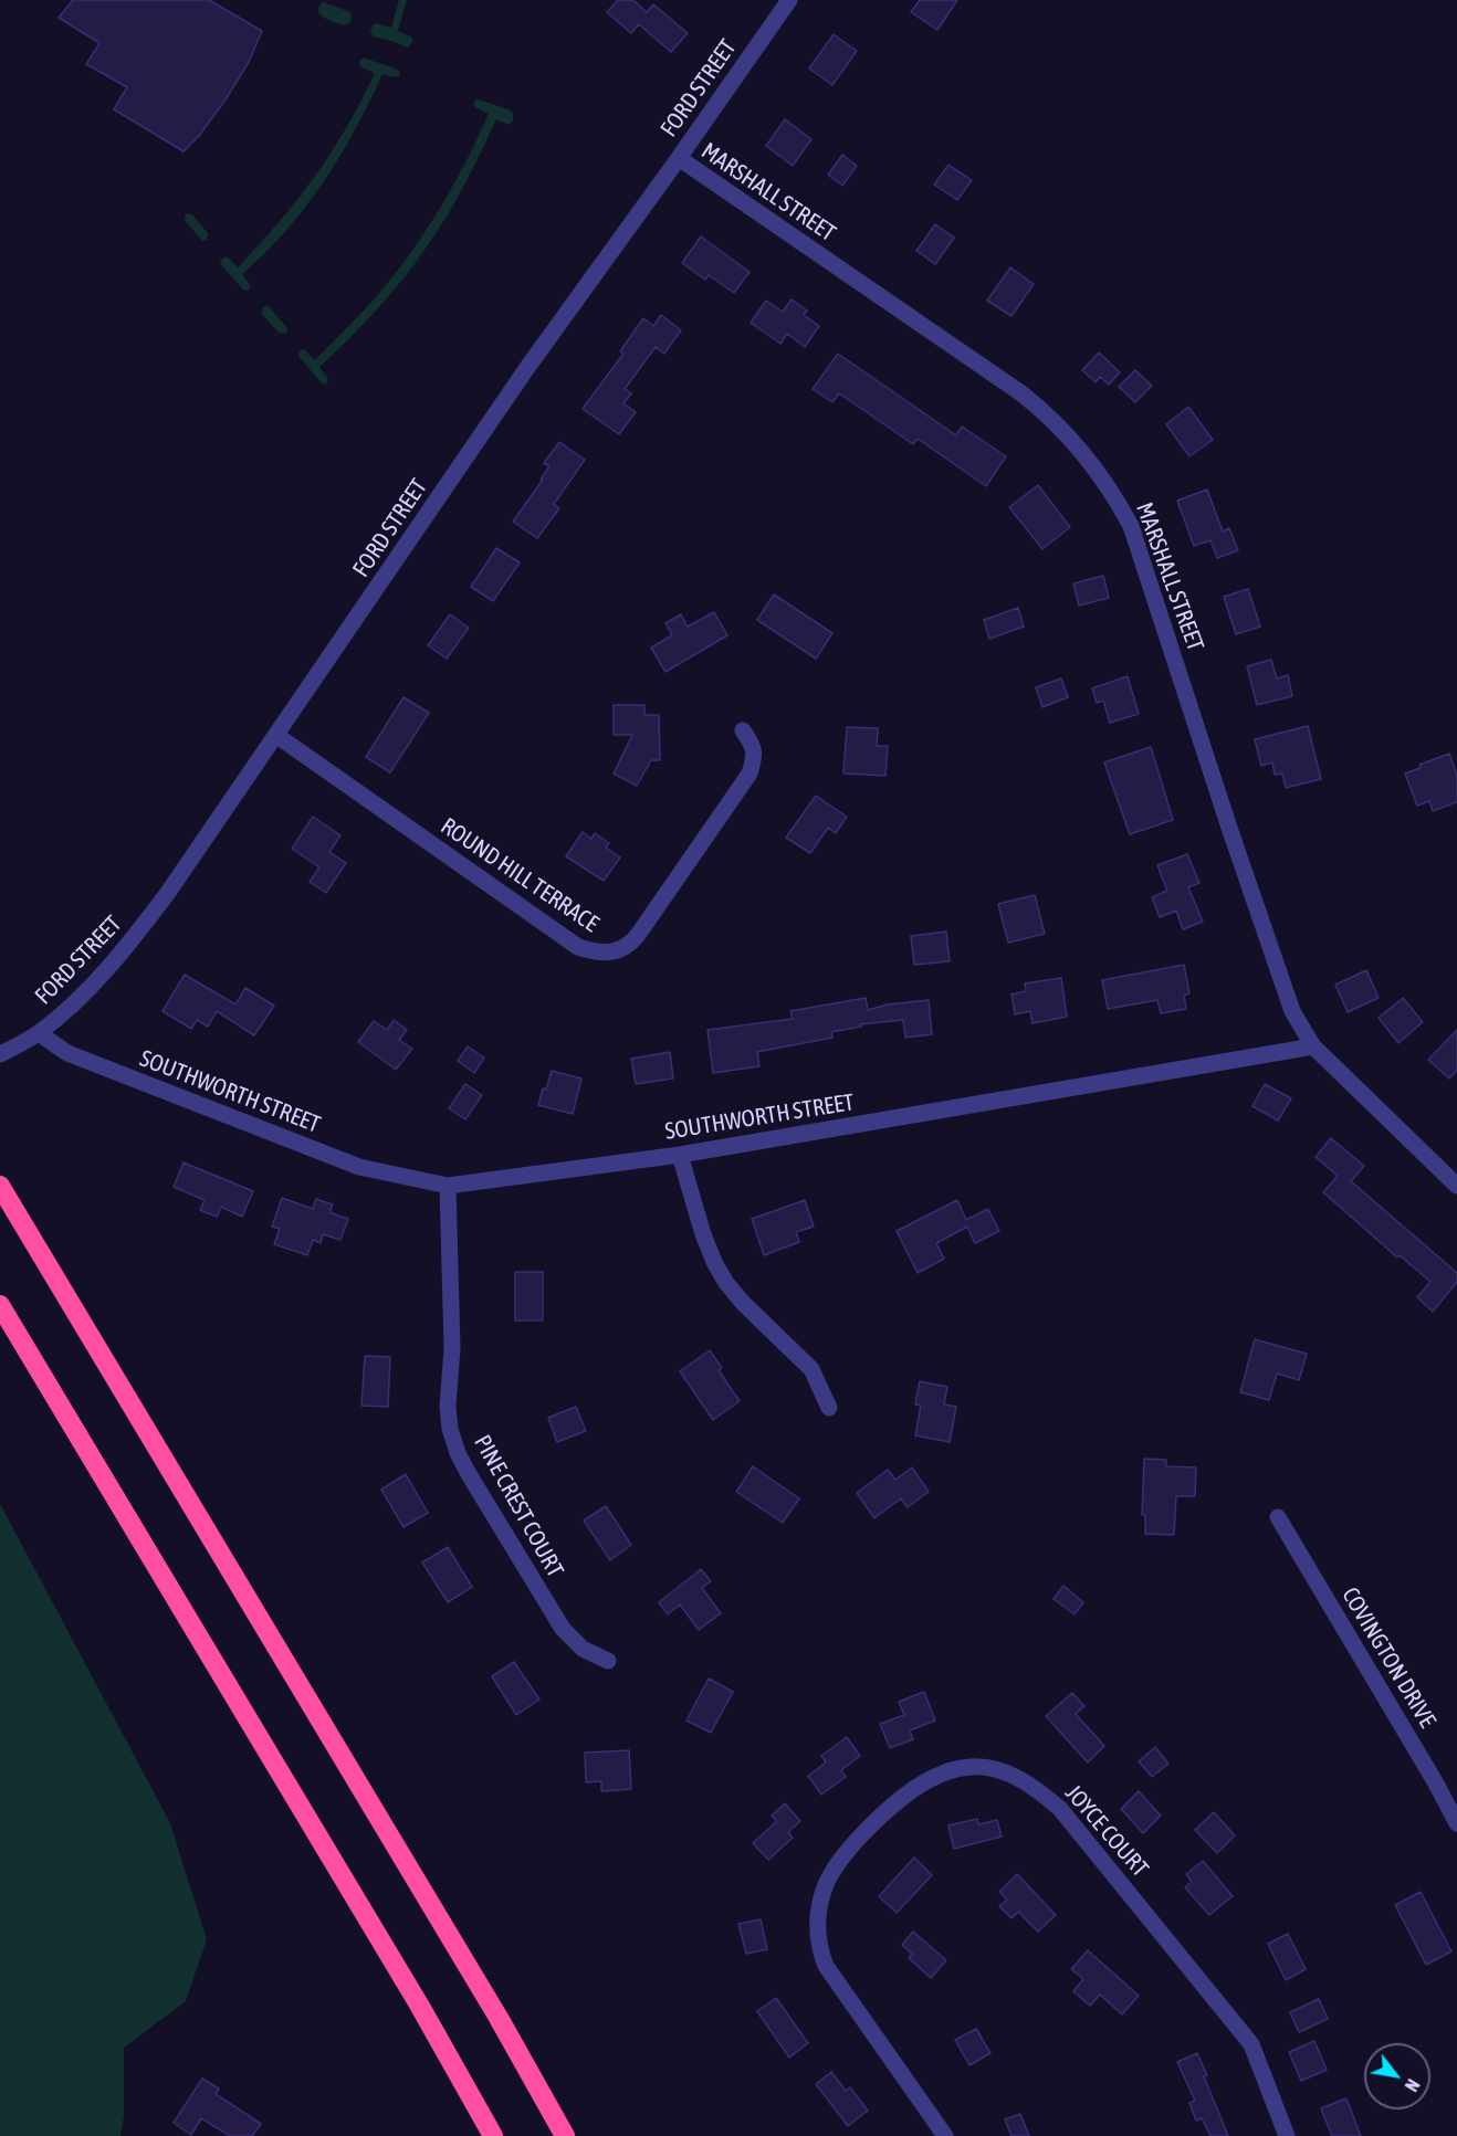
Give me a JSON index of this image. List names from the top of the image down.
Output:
{
  "streets": {
    "street": [
      "FORD STREET",
      "MARSHALL STREET",
      "ROUND HILL TERRACE",
      "SOUTHWORTH STREET",
      "PINE CREST COURT",
      "COVINGTON DRIVE",
      "JOYCE COURT"
    ]
  },
  "crossings": [
    ["FORD STREET", "MARSHALL STREET"],
    ["FORD STREET", "ROUND HILL TERRACE"],
    ["FORD STREET", "SOUTHWORTH STREET"],
    ["MARSHALL STREET", "SOUTHWORTH STREET"],
    ["SOUTHWORTH STREET", "PINE CREST COURT"]
  ],
  "north": "bottom right"
}
